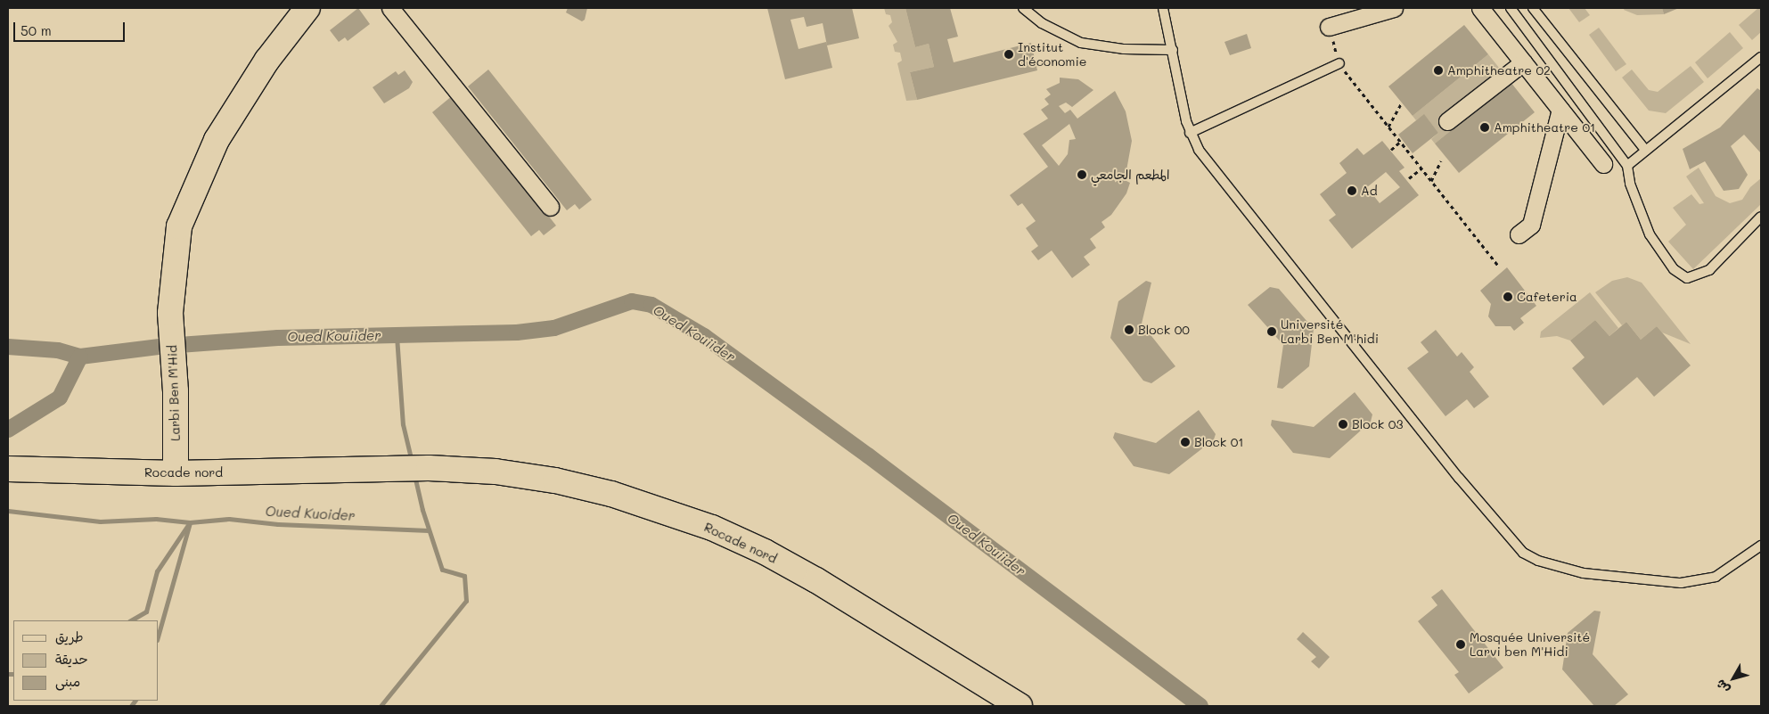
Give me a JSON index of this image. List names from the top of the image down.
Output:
{
  "streets": {
    "main road": ["Larbi Ben M'Hid", "Rocade nord"]
  },
  "crossings": [
    ["Larbi Ben M'Hid", "Rocade nord"]
  ],
  "water": ["Oued Kouiider", "Oued Kuoider"],
  "places": [
    "Institut d'économie",
    "Amphitheatre 02",
    "Amphitheatre 01",
    "المطعم الجامعي",
    "Ad",
    "Cafeteria",
    "Block 00",
    "Université Larbi Ben M'hidi",
    "Block 03",
    "Block 01",
    "Mosquée Université Larvi ben M'Hidi"
  ],
  "legend": ["طريق", "حديقة", "مبنى"],
  "scale_bar": "50 m",
  "north": "bottom left"
}
